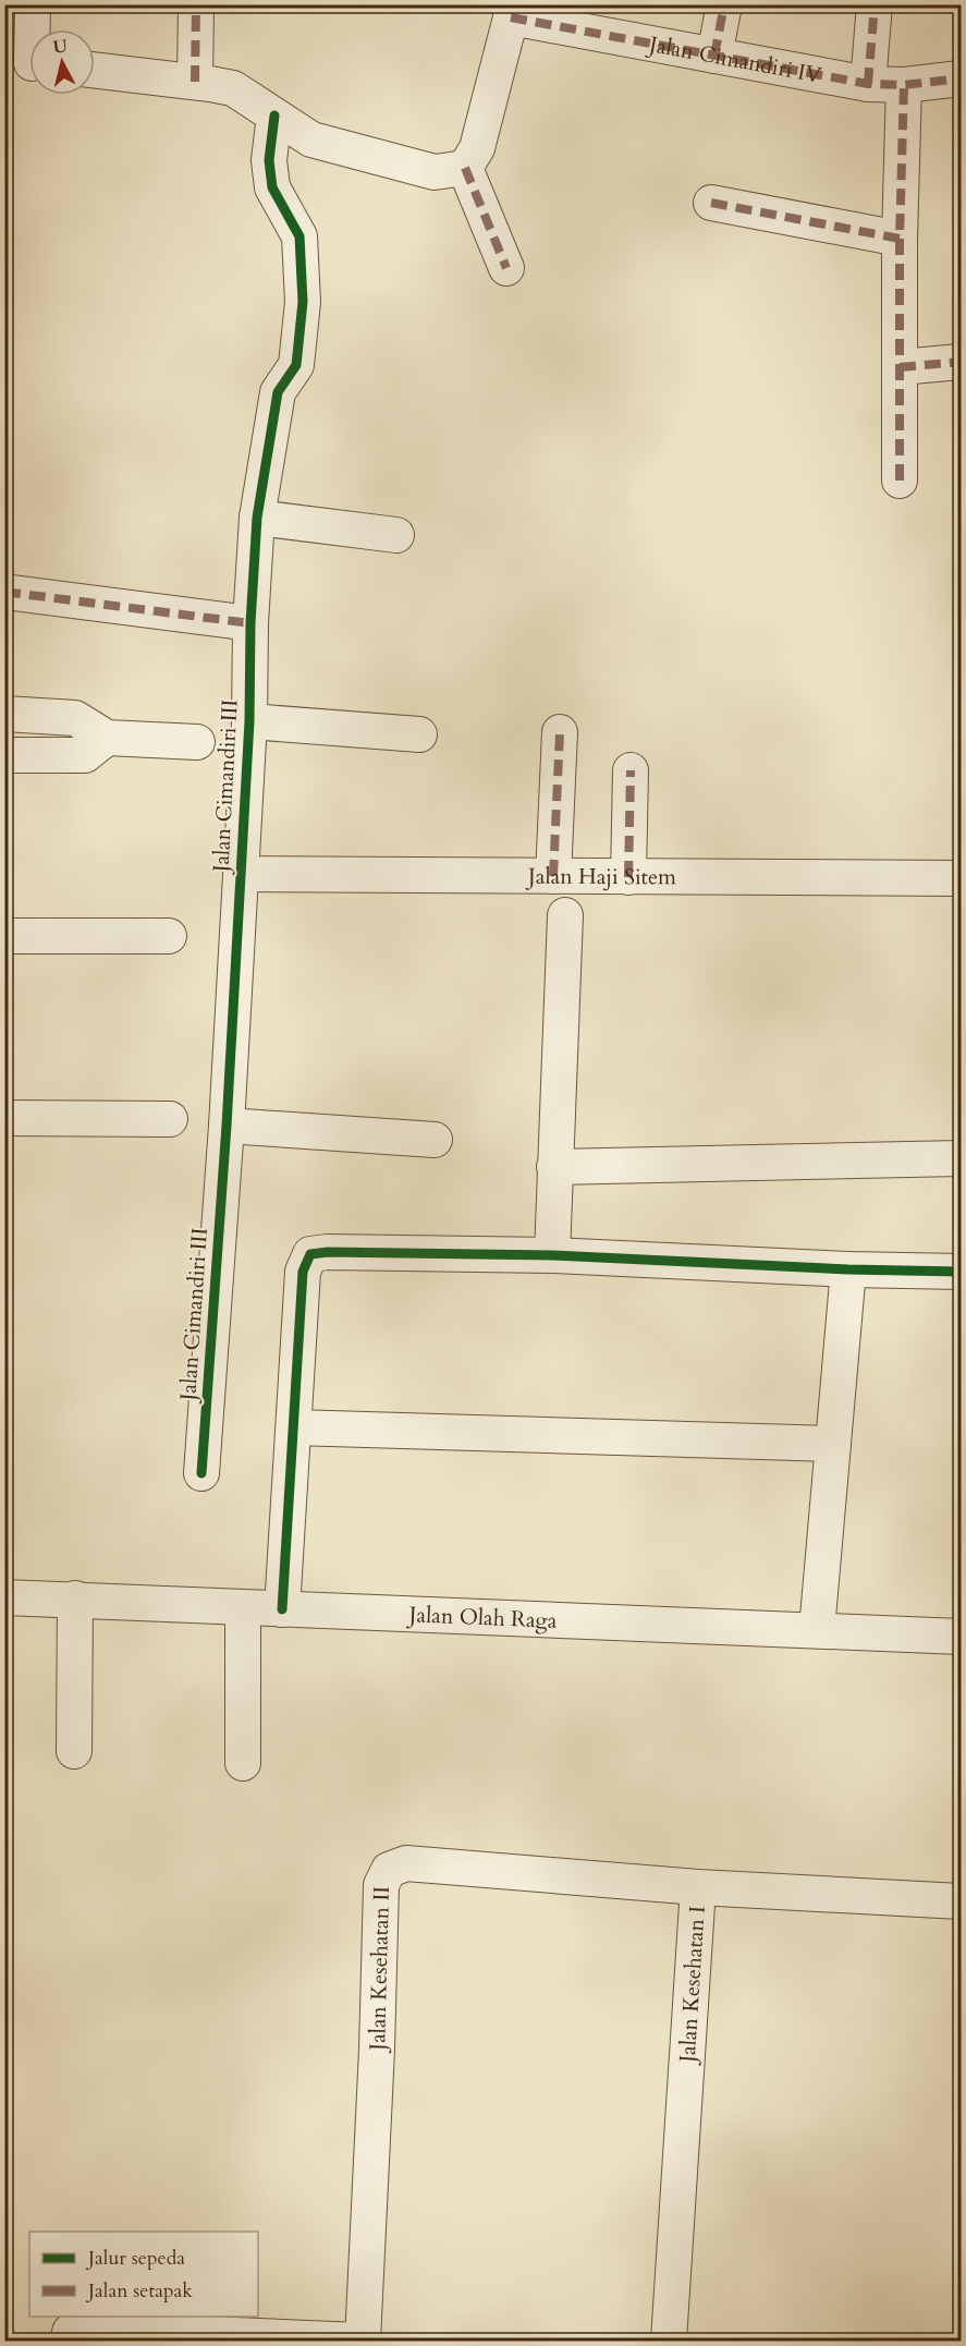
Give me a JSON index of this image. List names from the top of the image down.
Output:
{
  "streets": {
    "street": [
      "Jalan Cimandiri IV",
      "Jalan Cimandiri III",
      "Jalan Haji Sitem",
      "Jalan Olah Raga",
      "Jalan Kesehatan II",
      "Jalan Kesehatan I"
    ]
  },
  "crossings": [
    ["Jalan Cimandiri III", "Jalan Haji Sitem"],
    ["Jalan Kesehatan II", "Jalan Kesehatan I"]
  ],
  "legend": ["Jalur sepeda", "Jalan setapak"],
  "north": "top"
}
